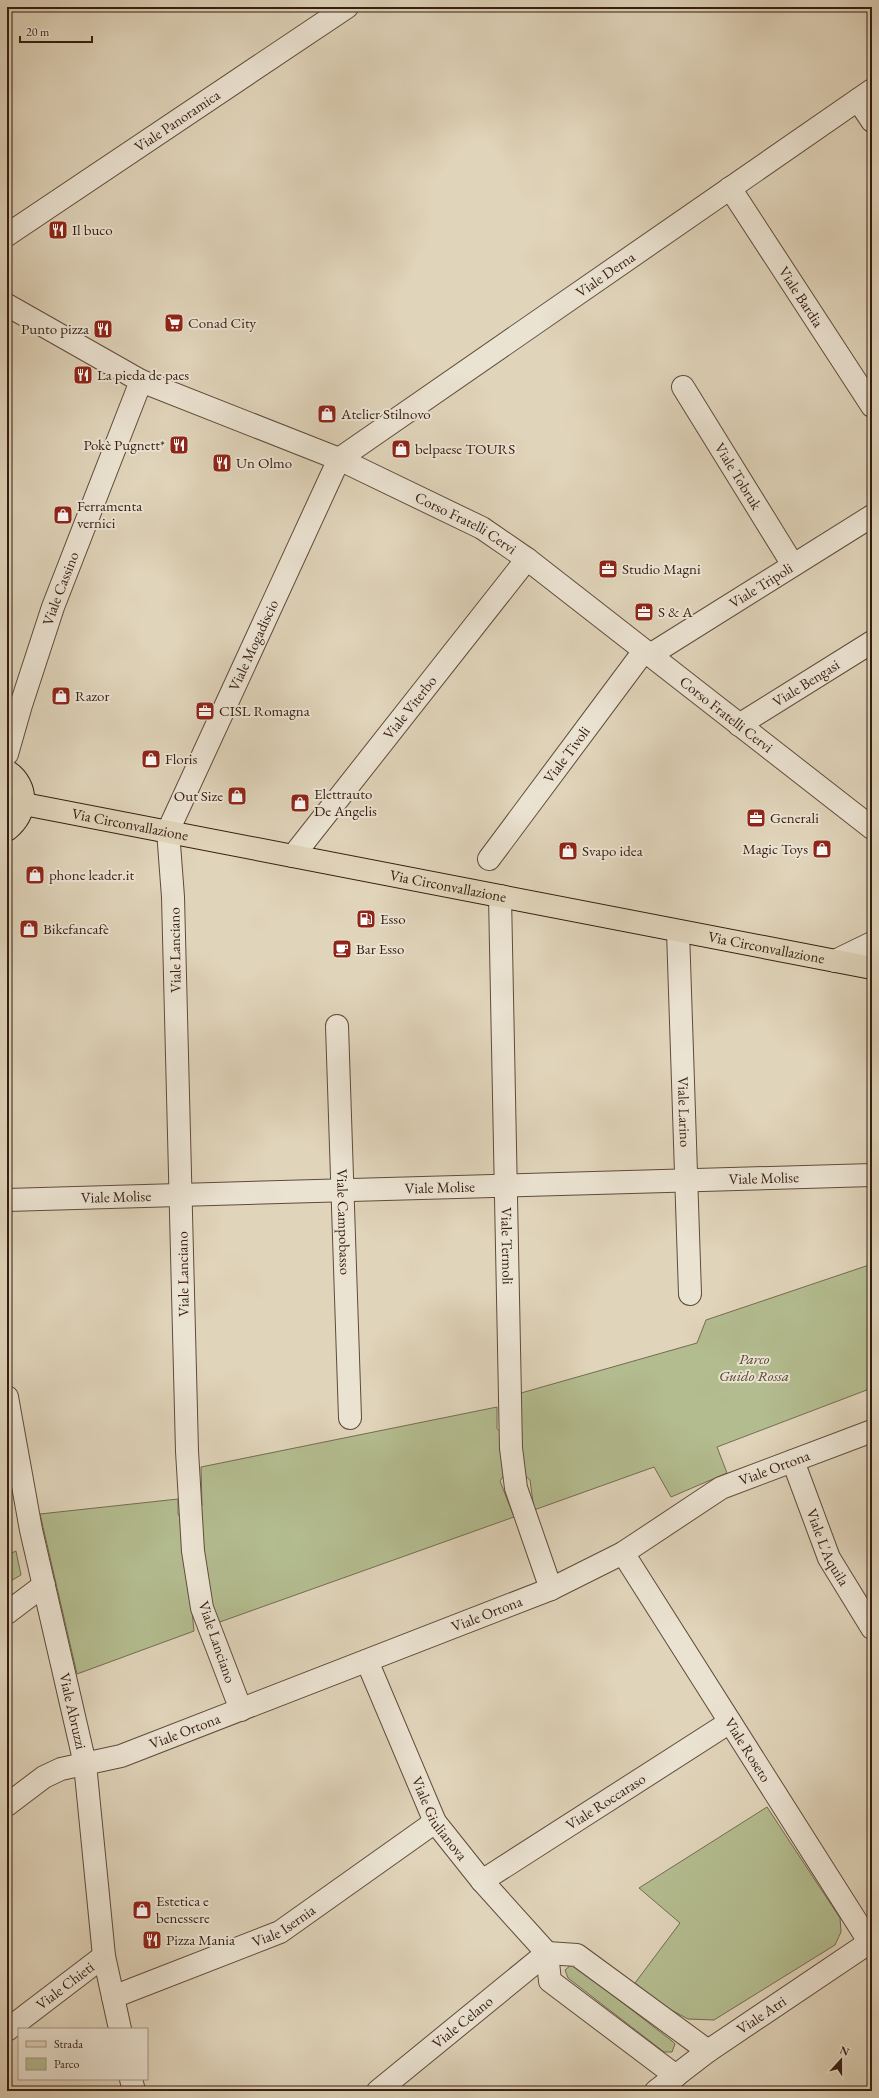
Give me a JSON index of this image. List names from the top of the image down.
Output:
{
  "streets": {
    "main road": ["Via Circonvallazione"],
    "street": [
      "Viale Panoramica",
      "Viale Derna",
      "Viale Bardia",
      "Viale Tobruk",
      "Corso Fratelli Cervi",
      "Viale Tripoli",
      "Viale Cassino",
      "Viale Mogadiscio",
      "Viale Bengasi",
      "Viale Viterbo",
      "Viale Tivoli",
      "Viale Lanciano",
      "Viale Larino",
      "Viale Molise",
      "Viale Campobasso",
      "Viale Termoli",
      "Viale Ortona",
      "Viale L'Aquila",
      "Viale Abruzzi",
      "Viale Roseto",
      "Viale Roccaraso",
      "Viale Giulianova",
      "Viale Isernia",
      "Viale Chieti",
      "Viale Atri",
      "Viale Celano"
    ]
  },
  "crossings": [
    ["Viale Derna", "Viale Bardia"],
    ["Viale Derna", "Corso Fratelli Cervi"],
    ["Viale Derna", "Viale Mogadiscio"],
    ["Viale Tobruk", "Viale Tripoli"],
    ["Corso Fratelli Cervi", "Viale Tripoli"],
    ["Corso Fratelli Cervi", "Viale Cassino"],
    ["Corso Fratelli Cervi", "Viale Mogadiscio"],
    ["Corso Fratelli Cervi", "Viale Bengasi"],
    ["Corso Fratelli Cervi", "Viale Viterbo"],
    ["Corso Fratelli Cervi", "Viale Tivoli"],
    ["Viale Tripoli", "Viale Tivoli"],
    ["Viale Mogadiscio", "Via Circonvallazione"],
    ["Viale Mogadiscio", "Viale Lanciano"],
    ["Viale Viterbo", "Via Circonvallazione"],
    ["Via Circonvallazione", "Viale Lanciano"],
    ["Via Circonvallazione", "Viale Larino"],
    ["Via Circonvallazione", "Viale Termoli"],
    ["Viale Lanciano", "Viale Molise"],
    ["Viale Lanciano", "Viale Ortona"],
    ["Viale Larino", "Viale Molise"],
    ["Viale Molise", "Viale Campobasso"],
    ["Viale Molise", "Viale Termoli"],
    ["Viale Termoli", "Viale Ortona"],
    ["Viale Ortona", "Viale L'Aquila"],
    ["Viale Ortona", "Viale Abruzzi"],
    ["Viale Ortona", "Viale Roseto"],
    ["Viale Ortona", "Viale Giulianova"],
    ["Viale Abruzzi", "Viale Isernia"],
    ["Viale Abruzzi", "Viale Chieti"],
    ["Viale Roseto", "Viale Roccaraso"],
    ["Viale Roseto", "Viale Atri"],
    ["Viale Roccaraso", "Viale Giulianova"],
    ["Viale Giulianova", "Viale Isernia"],
    ["Viale Giulianova", "Viale Celano"]
  ],
  "parks": ["Parco Guido Rossa"],
  "places": {
    "restaurant": [
      "Il buco",
      "Punto pizza",
      "La pieda de paes",
      "Pokè Pugnett*",
      "Un Olmo",
      "Pizza Mania"
    ],
    "supermarket": ["Conad City"],
    "shop": [
      "Atelier Stilnovo",
      "belpaese TOURS",
      "Ferramenta vernici",
      "Razor",
      "Floris",
      "Out Size",
      "Elettrauto De Angelis",
      "Magic Toys",
      "Svapo idea",
      "phone leader.it",
      "Bikefancafè",
      "Estetica e benessere"
    ],
    "office": [
      "Studio Magni",
      "S & A",
      "CISL Romagna",
      "Generali"
    ],
    "fuel station": ["Esso"],
    "cafe": ["Bar Esso"]
  },
  "legend": ["Strada", "Parco"],
  "scale_bar": "20 m",
  "north": "top"
}
